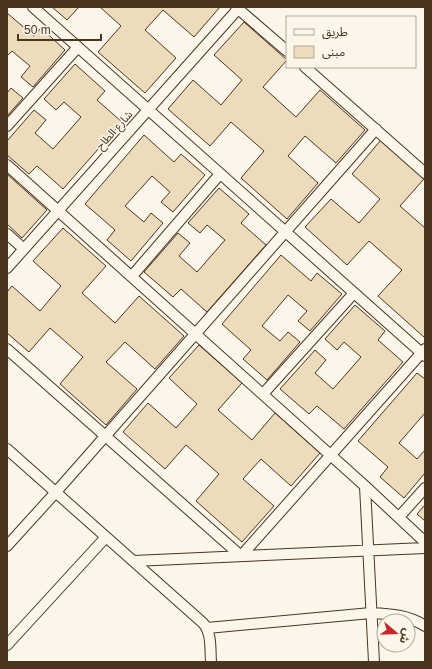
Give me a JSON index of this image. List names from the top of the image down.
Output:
{
  "streets": {
    "street": ["شارع الطاح"]
  },
  "legend": ["طريق", "مبنى"],
  "scale_bar": "50 m",
  "north": "right"
}
